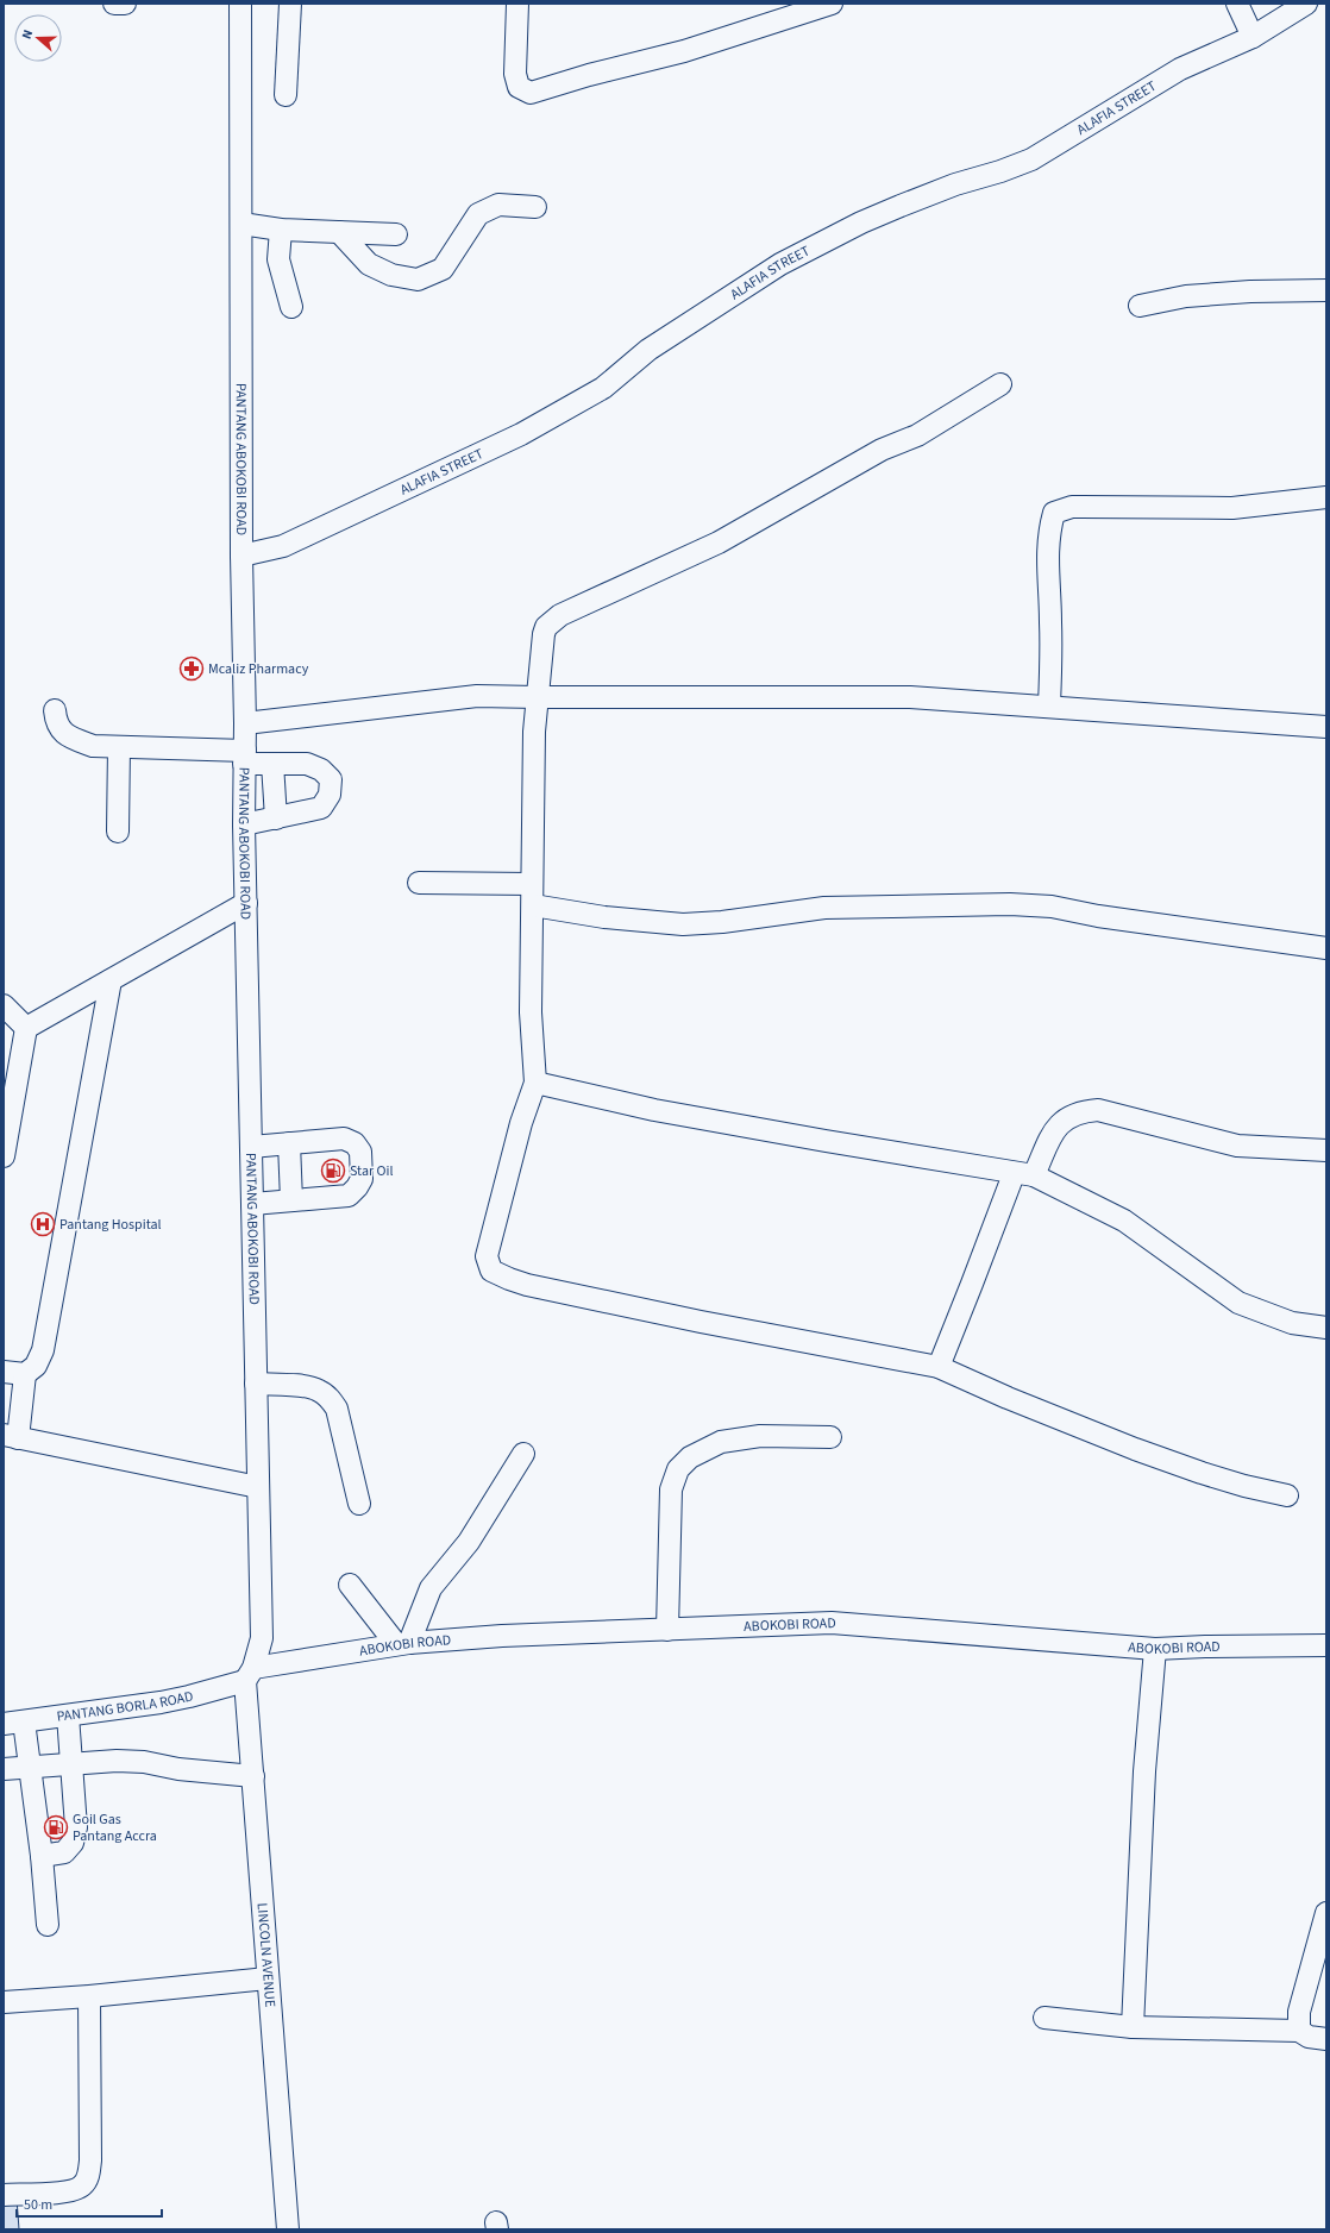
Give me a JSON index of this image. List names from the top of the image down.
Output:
{
  "streets": {
    "street": [
      "ALAFIA STREET",
      "PANTANG ABOKOBI ROAD",
      "ABOKOBI ROAD",
      "PANTANG BORLA ROAD",
      "LINCOLN AVENUE"
    ]
  },
  "crossings": [
    ["ALAFIA STREET", "PANTANG ABOKOBI ROAD"],
    ["PANTANG ABOKOBI ROAD", "ABOKOBI ROAD"],
    ["PANTANG ABOKOBI ROAD", "PANTANG BORLA ROAD"],
    ["PANTANG ABOKOBI ROAD", "LINCOLN AVENUE"],
    ["ABOKOBI ROAD", "PANTANG BORLA ROAD"],
    ["ABOKOBI ROAD", "LINCOLN AVENUE"],
    ["PANTANG BORLA ROAD", "LINCOLN AVENUE"]
  ],
  "places": {
    "pharmacy": ["Mcaliz Pharmacy"],
    "fuel station": ["Star Oil", "Goil Gas Pantang Accra"],
    "hospital": ["Pantang Hospital"]
  },
  "scale_bar": "50 m",
  "north": "left"
}
